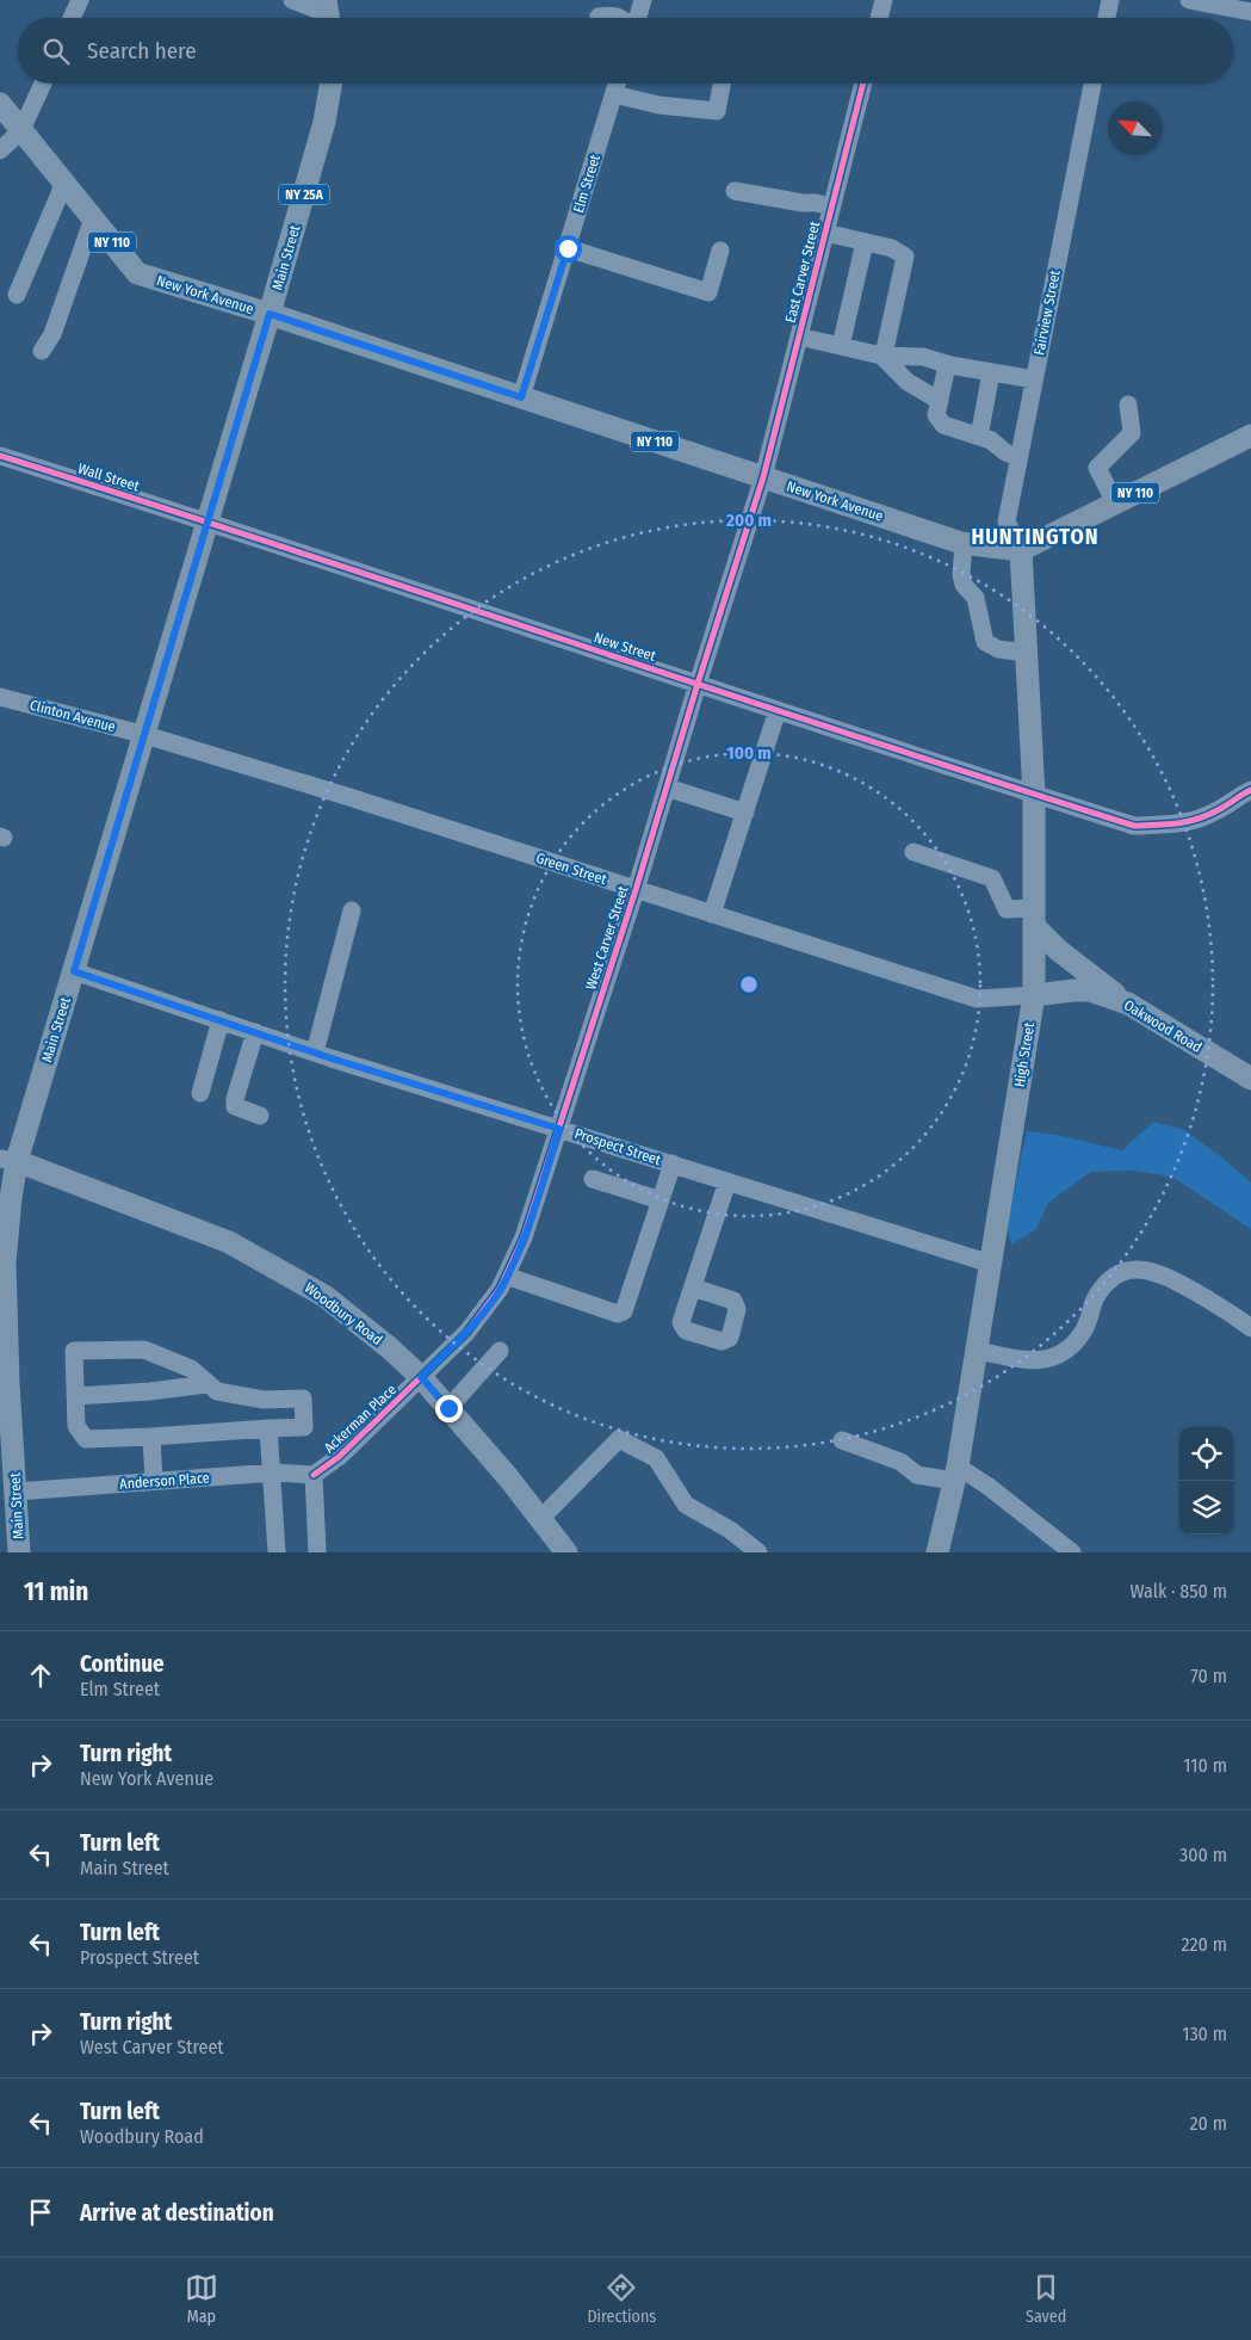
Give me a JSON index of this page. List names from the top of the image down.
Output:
{
  "streets": {
    "main road": [
      "NY 25A",
      "NY 110",
      "Main Street",
      "New York Avenue",
      "Oakwood Road",
      "High Street",
      "Woodbury Road"
    ],
    "street": [
      "Elm Street",
      "East Carver Street",
      "Fairview Street",
      "Wall Street",
      "New Street",
      "Clinton Avenue",
      "Green Street",
      "West Carver Street",
      "Prospect Street",
      "Ackerman Place",
      "Anderson Place"
    ]
  },
  "crossings": [
    ["Elm Street", "New York Avenue"],
    ["NY 110", "New York Avenue"],
    ["NY 110", "Fairview Street"],
    ["NY 110", "High Street"],
    ["Main Street", "New York Avenue"],
    ["Main Street", "Wall Street"],
    ["Main Street", "New Street"],
    ["Main Street", "Clinton Avenue"],
    ["Main Street", "Green Street"],
    ["Main Street", "Prospect Street"],
    ["Main Street", "Woodbury Road"],
    ["Main Street", "Anderson Place"],
    ["East Carver Street", "New York Avenue"],
    ["East Carver Street", "West Carver Street"],
    ["New York Avenue", "Fairview Street"],
    ["New York Avenue", "West Carver Street"],
    ["New York Avenue", "High Street"],
    ["Fairview Street", "High Street"],
    ["Wall Street", "New Street"],
    ["New Street", "West Carver Street"],
    ["New Street", "High Street"],
    ["Clinton Avenue", "Green Street"],
    ["Green Street", "West Carver Street"],
    ["Green Street", "Oakwood Road"],
    ["Green Street", "High Street"],
    ["West Carver Street", "Prospect Street"],
    ["West Carver Street", "Woodbury Road"],
    ["West Carver Street", "Ackerman Place"],
    ["Oakwood Road", "High Street"],
    ["High Street", "Prospect Street"],
    ["Woodbury Road", "Ackerman Place"],
    ["Ackerman Place", "Anderson Place"]
  ],
  "districts": ["HUNTINGTON"],
  "north": "top left",
  "page": {
    "search": "Search here",
    "heading": ["11 min", "Walk · 850 m"],
    "list": [
      ["Continue", "Elm Street", "70 m"],
      ["Turn right", "New York Avenue", "110 m"],
      ["Turn left", "Main Street", "300 m"],
      ["Turn left", "Prospect Street", "220 m"],
      ["Turn right", "West Carver Street", "130 m"],
      ["Turn left", "Woodbury Road", "20 m"],
      "Arrive at destination"
    ],
    "nav": ["Map", "Directions", "Saved"]
  },
  "rings": ["200 m", "100 m"]
}
